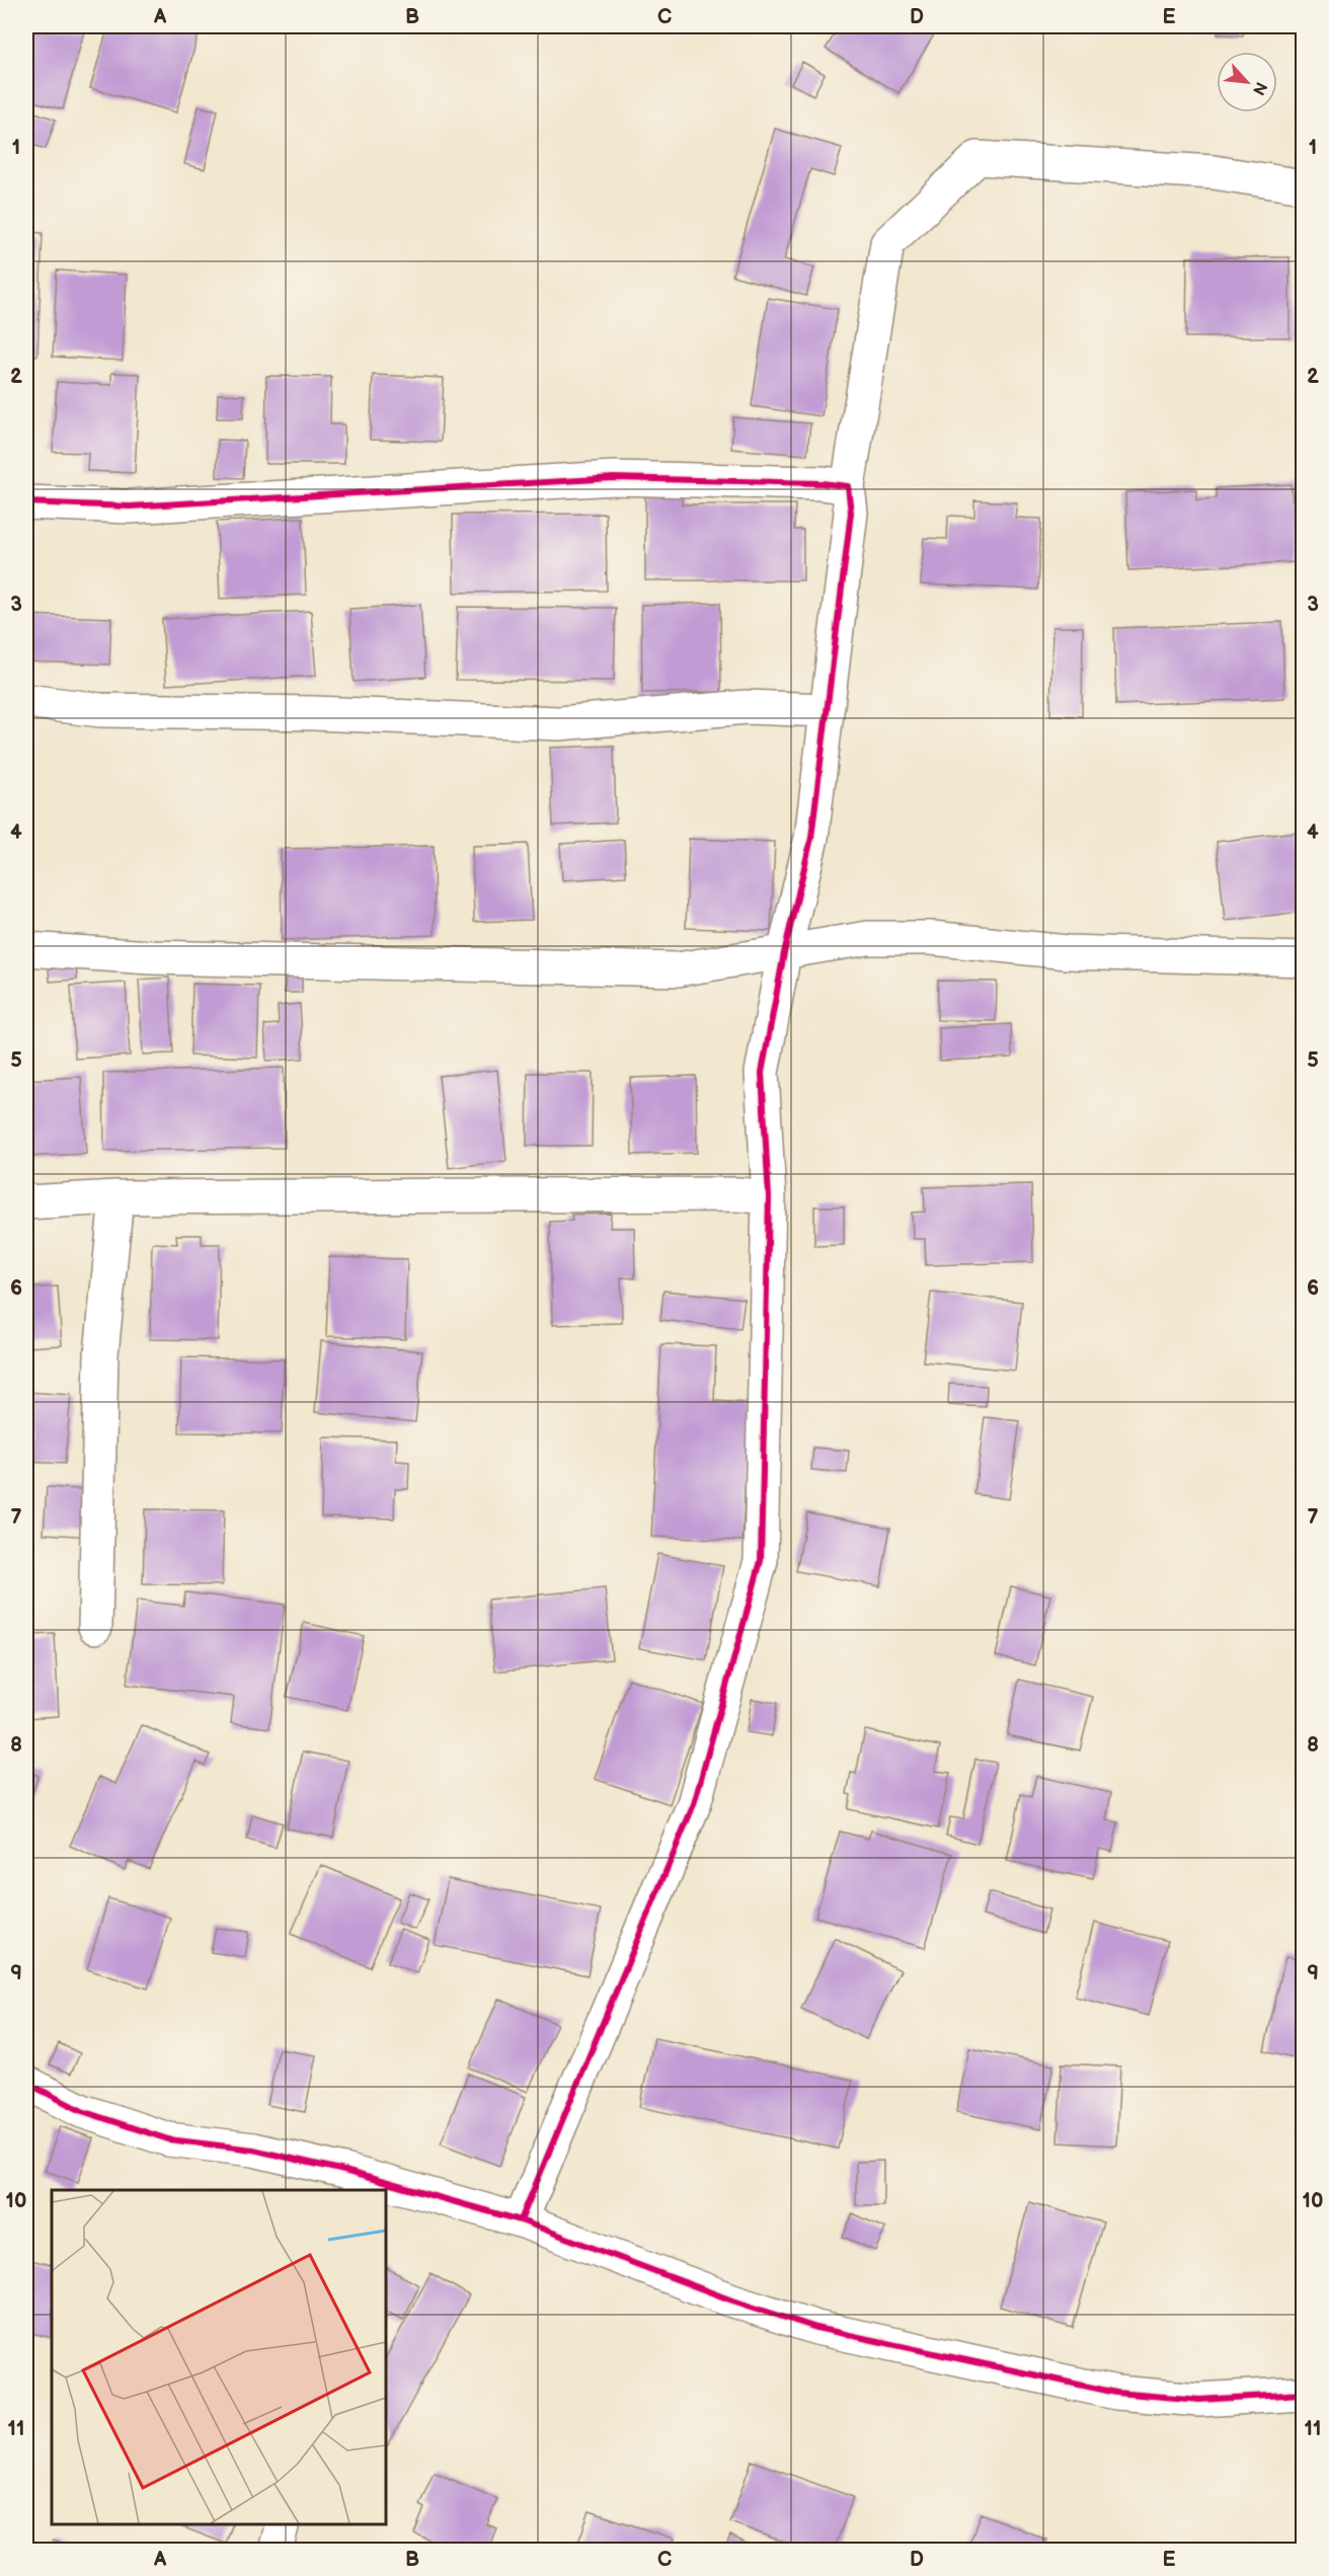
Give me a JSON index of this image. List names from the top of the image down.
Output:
{
  "north": "bottom right",
  "grid": {
    "columns": [
      "A",
      "B",
      "C",
      "D",
      "E"
    ],
    "rows": [
      "1",
      "2",
      "3",
      "4",
      "5",
      "6",
      "7",
      "8",
      "9",
      "10",
      "11"
    ]
  }
}
